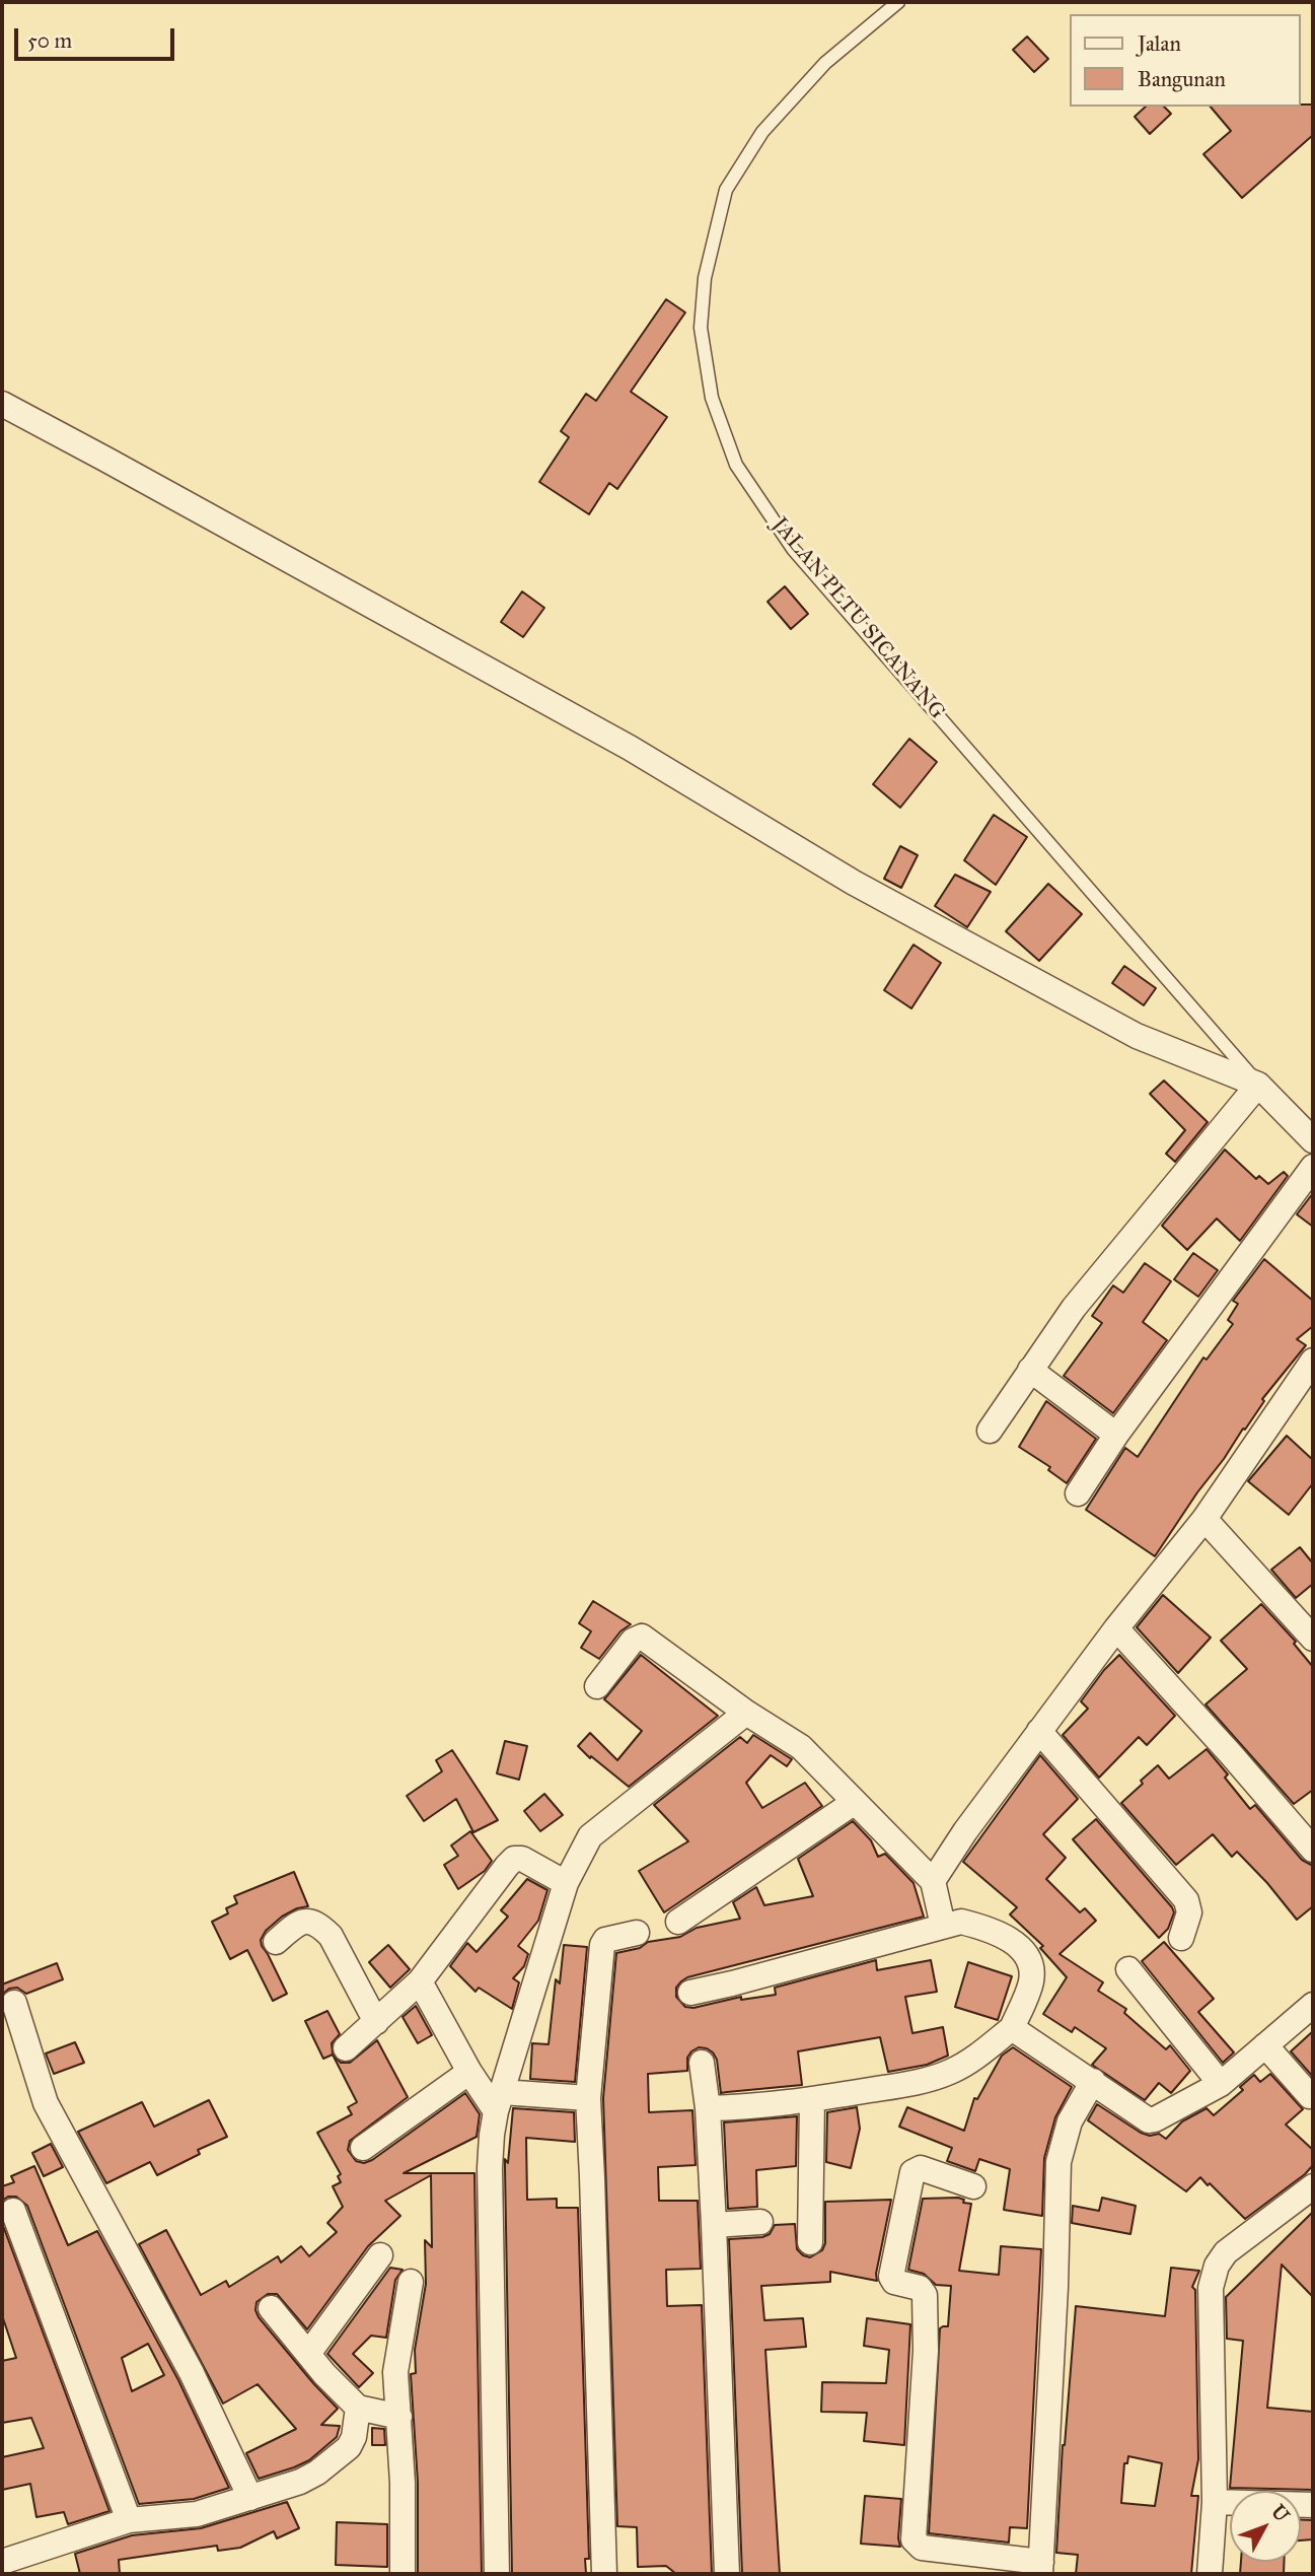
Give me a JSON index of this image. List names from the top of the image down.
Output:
{
  "streets": {
    "street": ["JALAN PLTU SICANANG"]
  },
  "legend": ["Jalan", "Bangunan"],
  "scale_bar": "50 m",
  "north": "top right"
}
